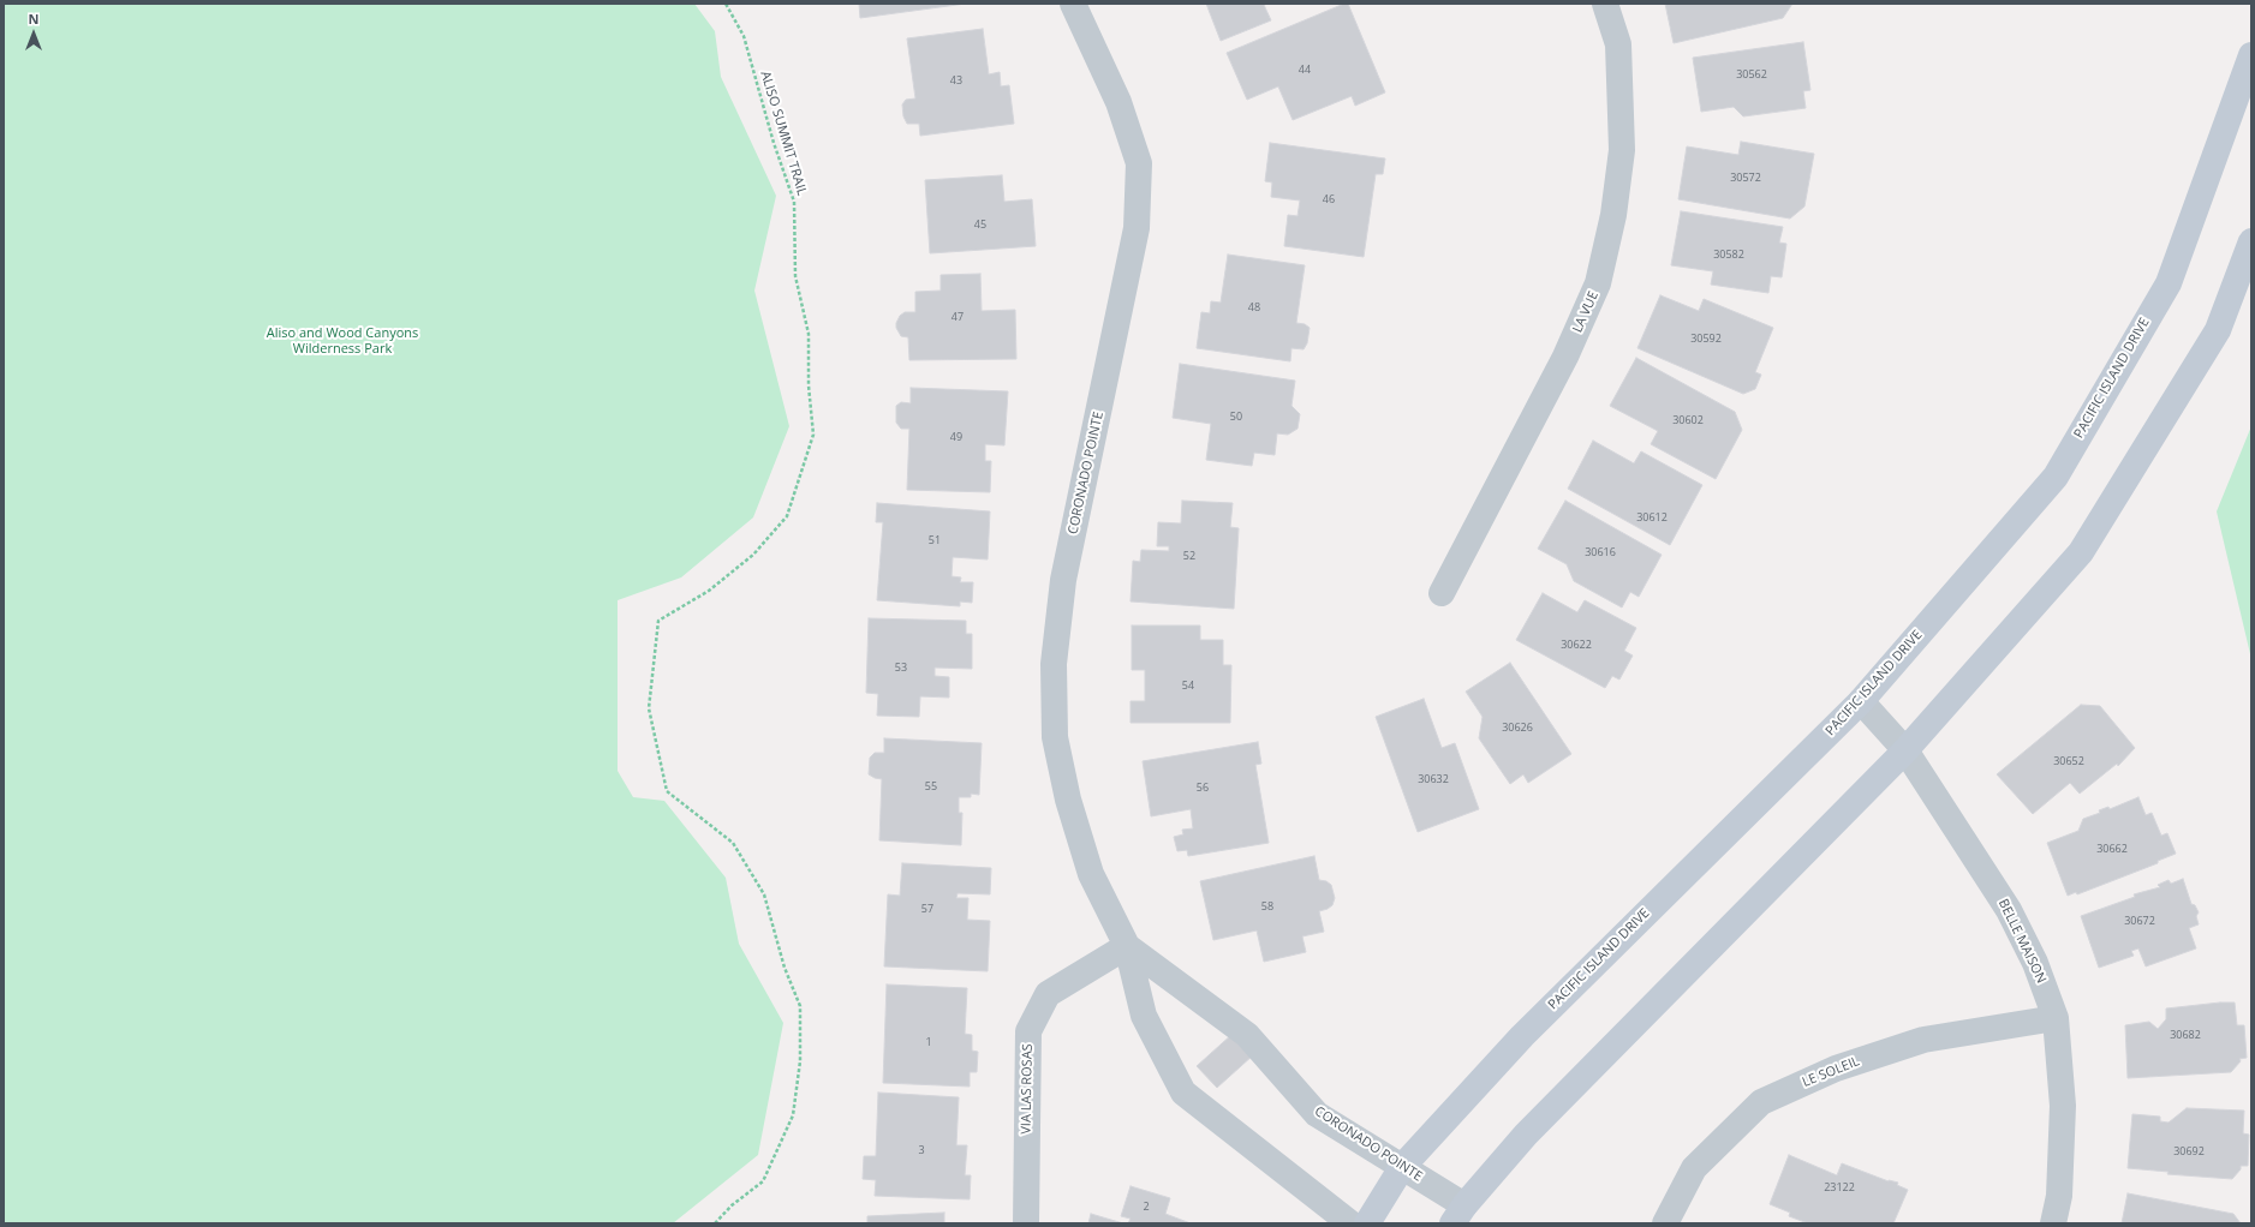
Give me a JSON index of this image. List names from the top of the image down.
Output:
{
  "streets": {
    "main road": ["PACIFIC ISLAND DRIVE"],
    "street": [
      "LA VUE",
      "CORONADO POINTE",
      "BELLE MAISON",
      "LE SOLEIL",
      "VIA LAS ROSAS"
    ],
    "path": ["ALISO SUMMIT TRAIL"]
  },
  "crossings": [
    ["PACIFIC ISLAND DRIVE", "CORONADO POINTE"],
    ["PACIFIC ISLAND DRIVE", "BELLE MAISON"],
    ["CORONADO POINTE", "VIA LAS ROSAS"],
    ["BELLE MAISON", "LE SOLEIL"]
  ],
  "parks": ["Aliso and Wood Canyons Wilderness Park"],
  "house_numbers": [
    "44",
    "30562",
    "43",
    "30572",
    "46",
    "45",
    "30582",
    "48",
    "47",
    "30592",
    "50",
    "30602",
    "49",
    "30612",
    "51",
    "30616",
    "52",
    "30622",
    "53",
    "54",
    "30626",
    "30652",
    "30632",
    "55",
    "56",
    "30662",
    "58",
    "57",
    "30672",
    "30682",
    "1",
    "3",
    "30692",
    "23122",
    "2"
  ],
  "north": "top"
}
